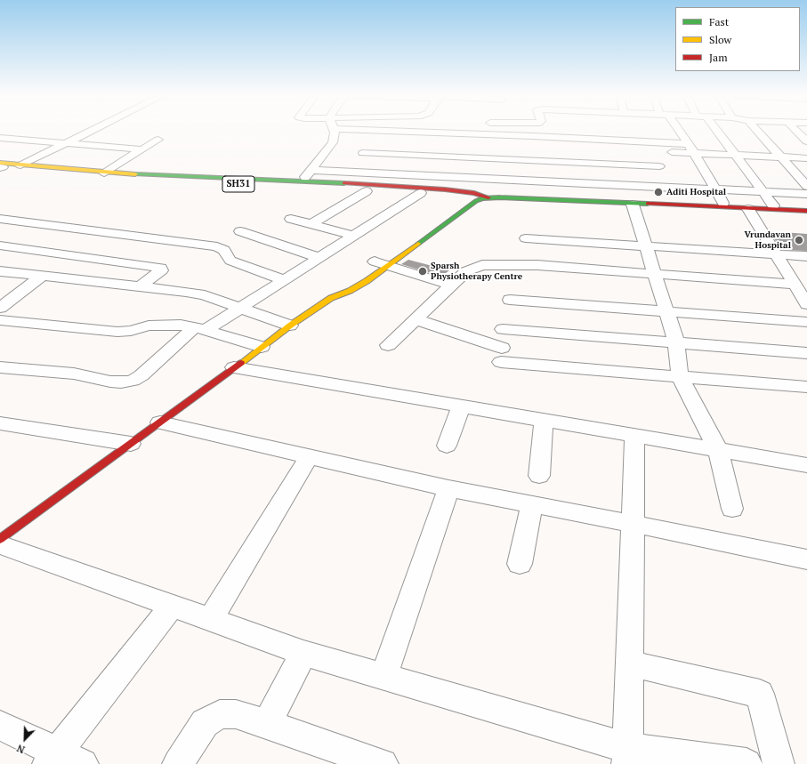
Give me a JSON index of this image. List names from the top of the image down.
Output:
{
  "streets": {
    "main road": ["SH31"]
  },
  "places": ["Aditi Hospital", "Vrundavan Hospital", "Sparsh Physiotherapy Centre"],
  "legend": ["Fast", "Slow", "Jam"],
  "north": "bottom left"
}
